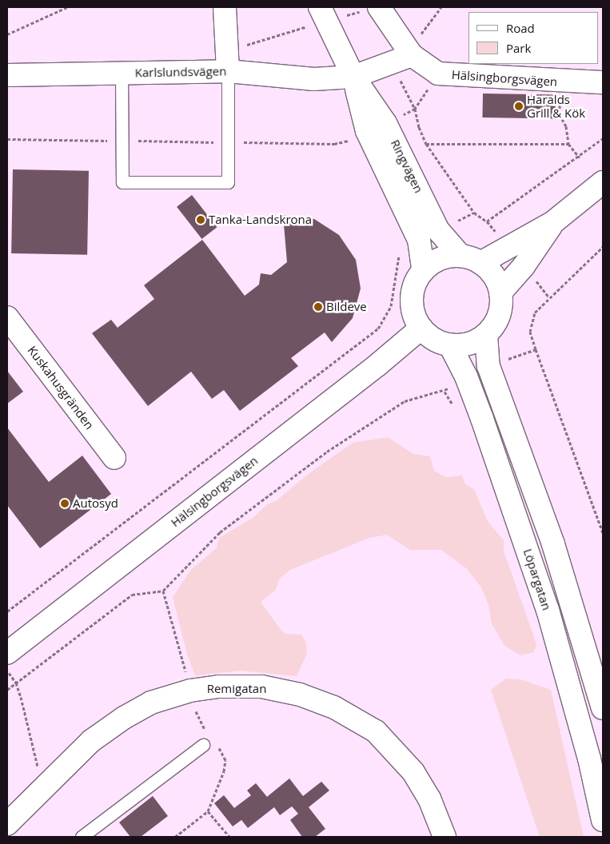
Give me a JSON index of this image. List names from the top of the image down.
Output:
{
  "streets": {
    "street": [
      "Karlslundsvägen",
      "Hälsingborgsvägen",
      "Ringvägen",
      "Kuskahusgränden",
      "Löpargatan",
      "Remigatan"
    ]
  },
  "crossings": [
    ["Karlslundsvägen", "Hälsingborgsvägen"],
    ["Karlslundsvägen", "Ringvägen"],
    ["Hälsingborgsvägen", "Ringvägen"],
    ["Hälsingborgsvägen", "Löpargatan"],
    ["Ringvägen", "Löpargatan"]
  ],
  "places": [
    "Haralds Grill & Kök",
    "Tanka-Landskrona",
    "Bildeve",
    "Autosyd"
  ],
  "legend": ["Road", "Park"]
}
